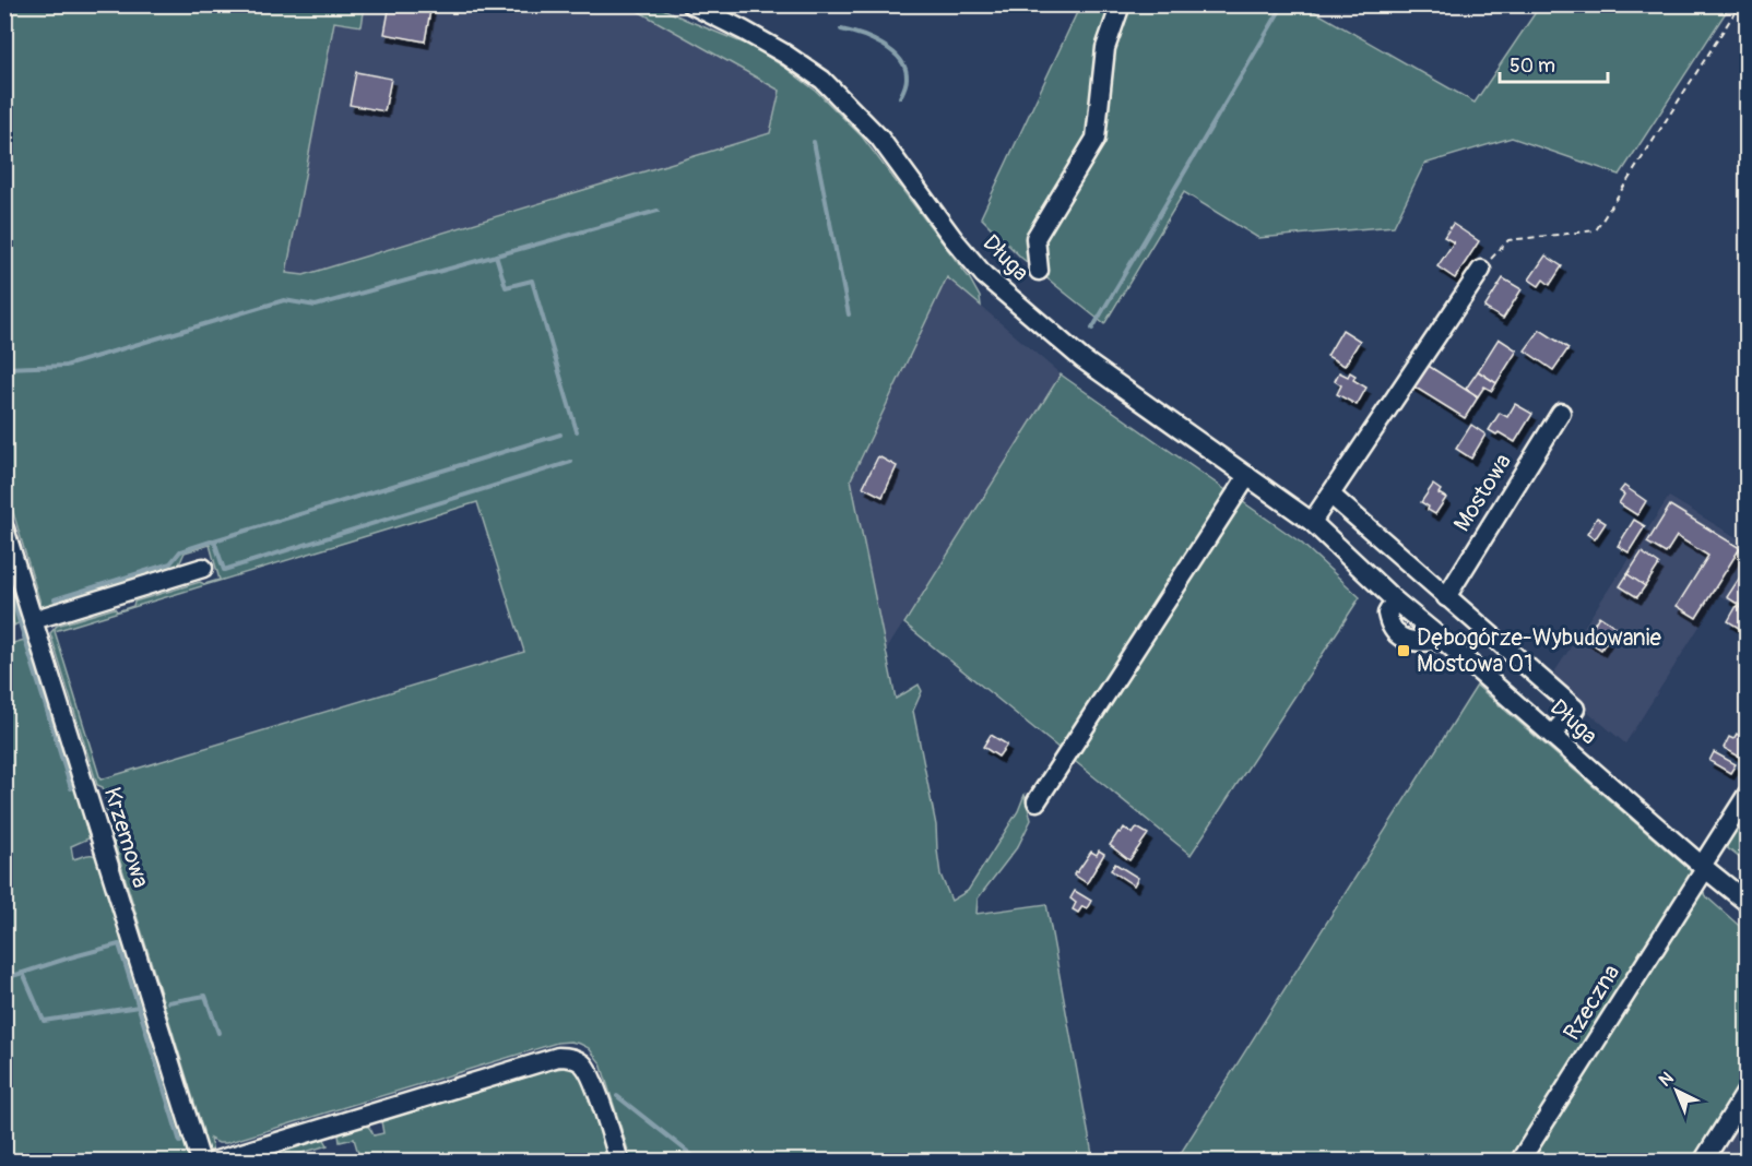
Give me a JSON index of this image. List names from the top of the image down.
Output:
{
  "streets": {
    "street": [
      "Długa",
      "Mostowa",
      "Krzemowa",
      "Rzeczna"
    ]
  },
  "crossings": [
    ["Długa", "Rzeczna"]
  ],
  "places": {
    "transit": ["Dębogórze-Wybudowanie Mostowa 01"]
  },
  "scale_bar": "50 m",
  "north": "top left"
}
